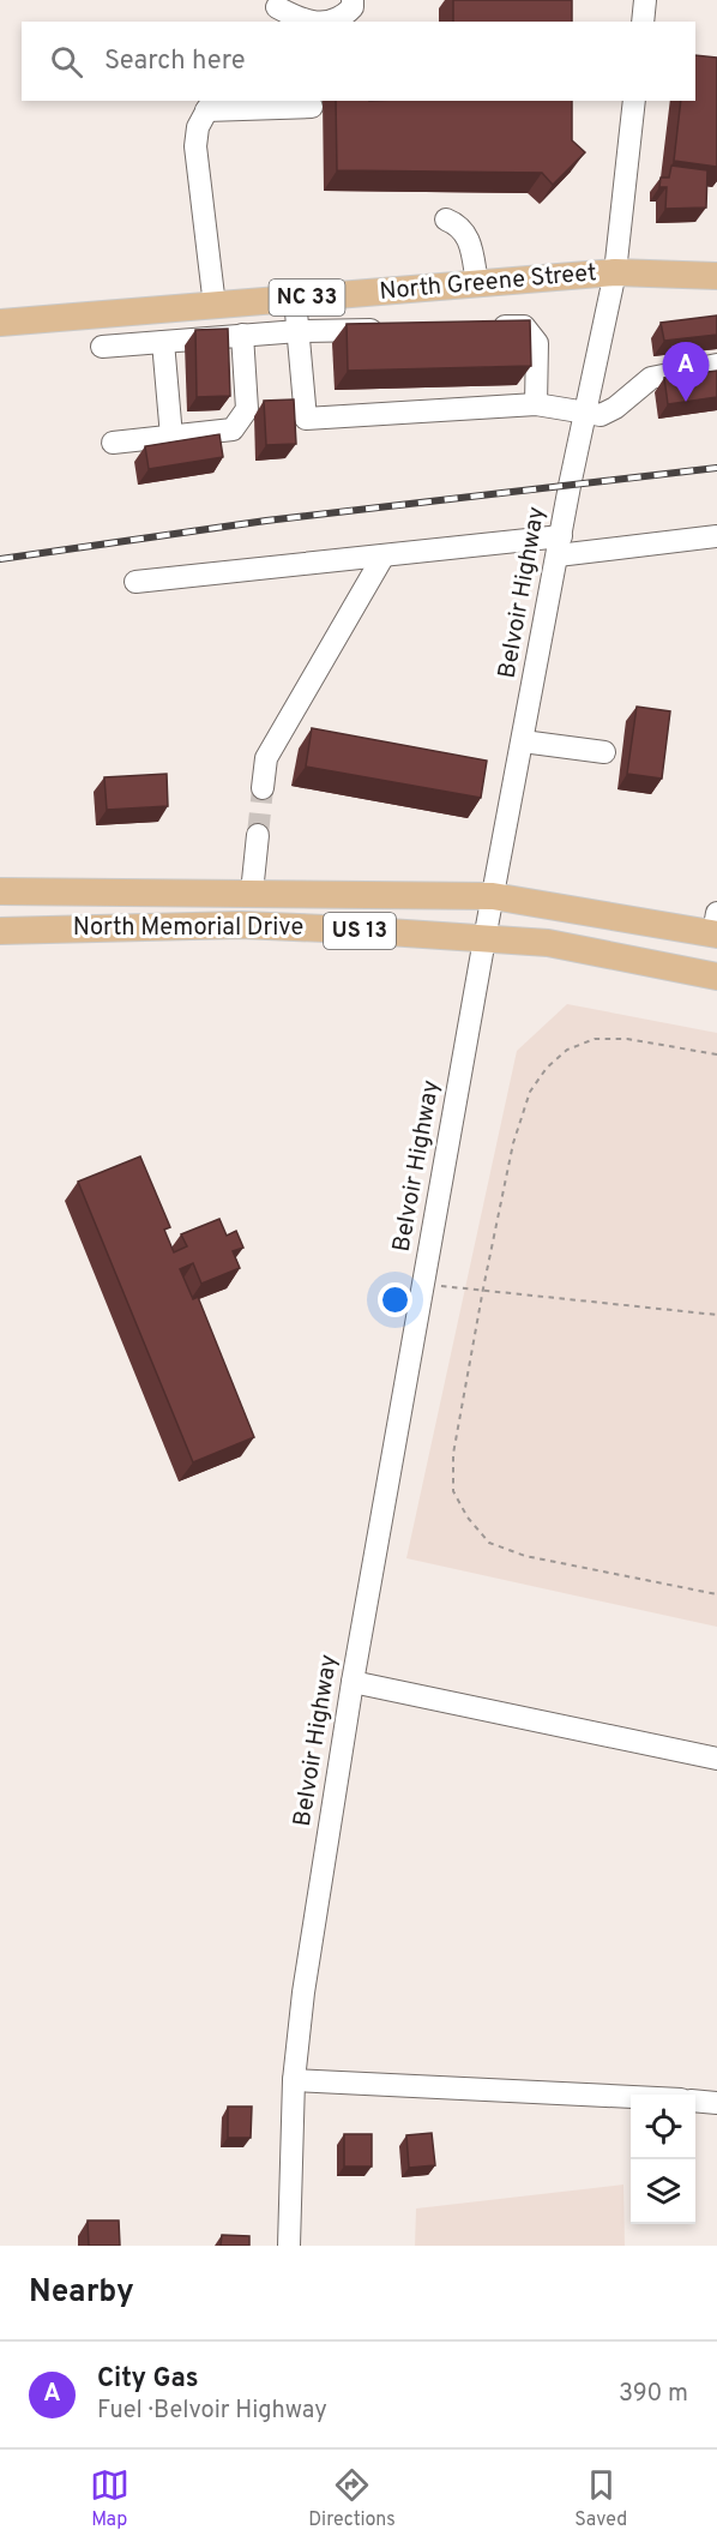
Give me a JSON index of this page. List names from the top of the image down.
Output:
{
  "streets": {
    "main road": [
      "North Greene Street",
      "NC 33",
      "North Memorial Drive",
      "US 13"
    ],
    "street": ["Belvoir Highway"]
  },
  "crossings": [
    ["North Greene Street", "Belvoir Highway"],
    ["Belvoir Highway", "North Memorial Drive"]
  ],
  "page": {
    "search": "Search here",
    "pins": "A",
    "heading": "Nearby",
    "list": [
      {
        "mark": "A",
        "name": "City Gas",
        "note": "Fuel · Belvoir Highway",
        "value": "390 m"
      }
    ],
    "nav": ["Map", "Directions", "Saved"]
  }
}
